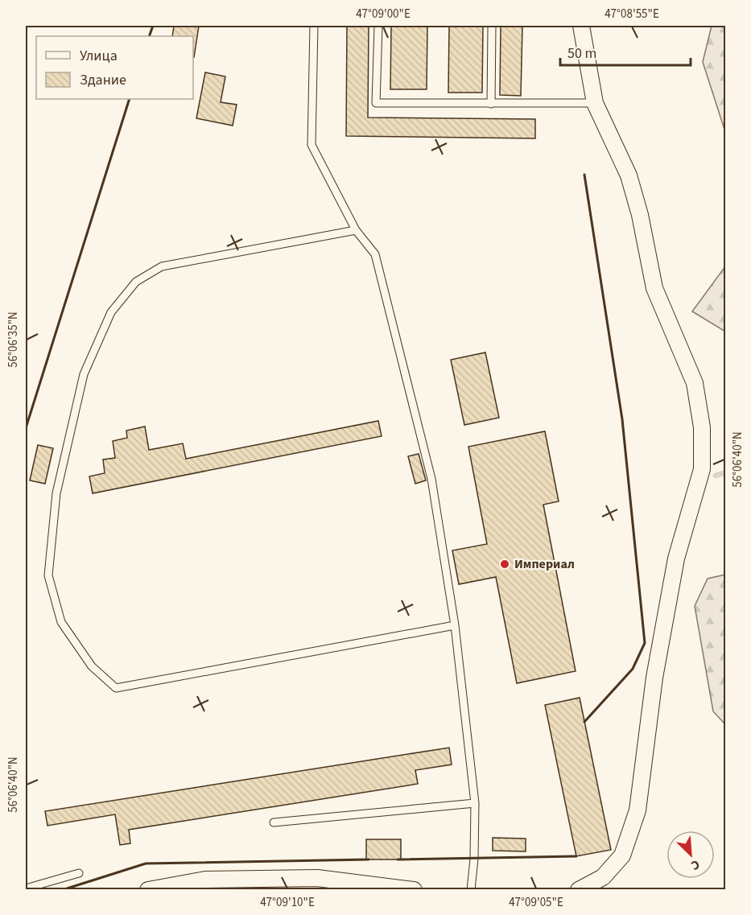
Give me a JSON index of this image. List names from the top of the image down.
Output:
{
  "places": ["Империал"],
  "legend": ["Улица", "Здание"],
  "scale_bar": "50 m",
  "north": "bottom right",
  "coordinates": [
    "47°09'00\"E",
    "47°08'55\"E",
    "56°06'35\"N",
    "56°06'40\"N",
    "47°09'10\"E",
    "47°09'05\"E"
  ]
}
